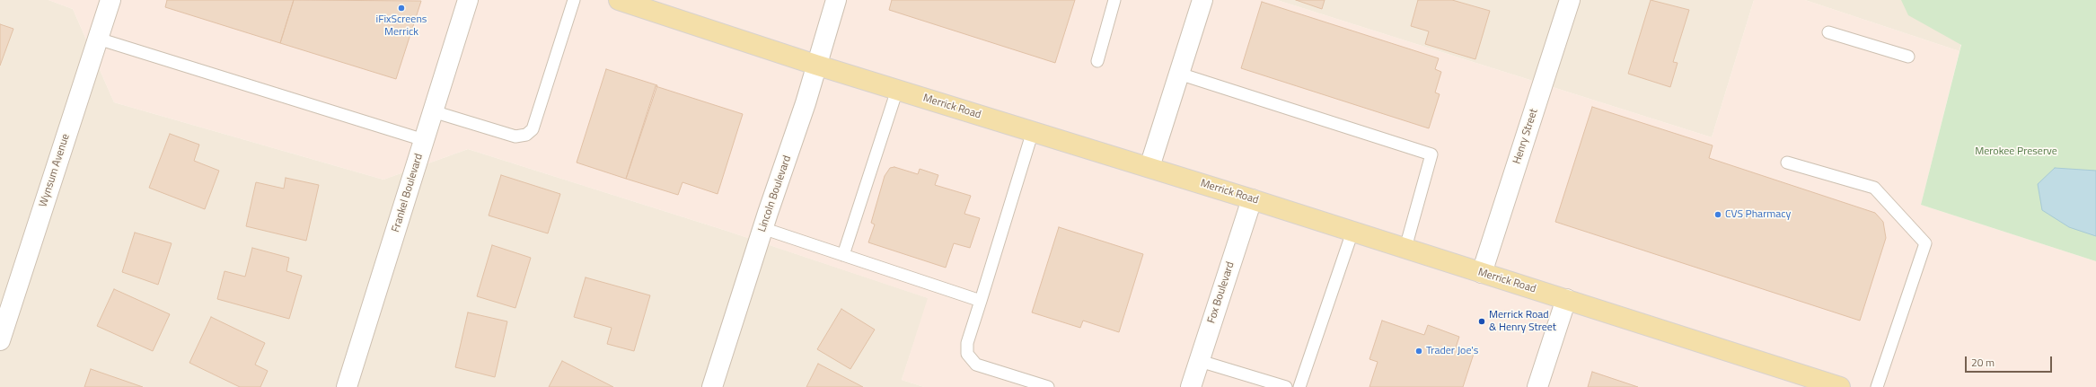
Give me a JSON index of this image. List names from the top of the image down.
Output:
{
  "streets": {
    "main road": ["Merrick Road"],
    "street": [
      "Henry Street",
      "Wynsum Avenue",
      "Frankel Boulevard",
      "Lincoln Boulevard",
      "Fox Boulevard"
    ]
  },
  "crossings": [
    ["Merrick Road", "Henry Street"],
    ["Merrick Road", "Lincoln Boulevard"],
    ["Merrick Road", "Fox Boulevard"]
  ],
  "parks": ["Merokee Preserve"],
  "places": [
    "iFixScreens Merrick",
    "CVS Pharmacy",
    "Merrick Road & Henry Street",
    "Trader Joe's"
  ],
  "scale_bar": "20 m"
}
